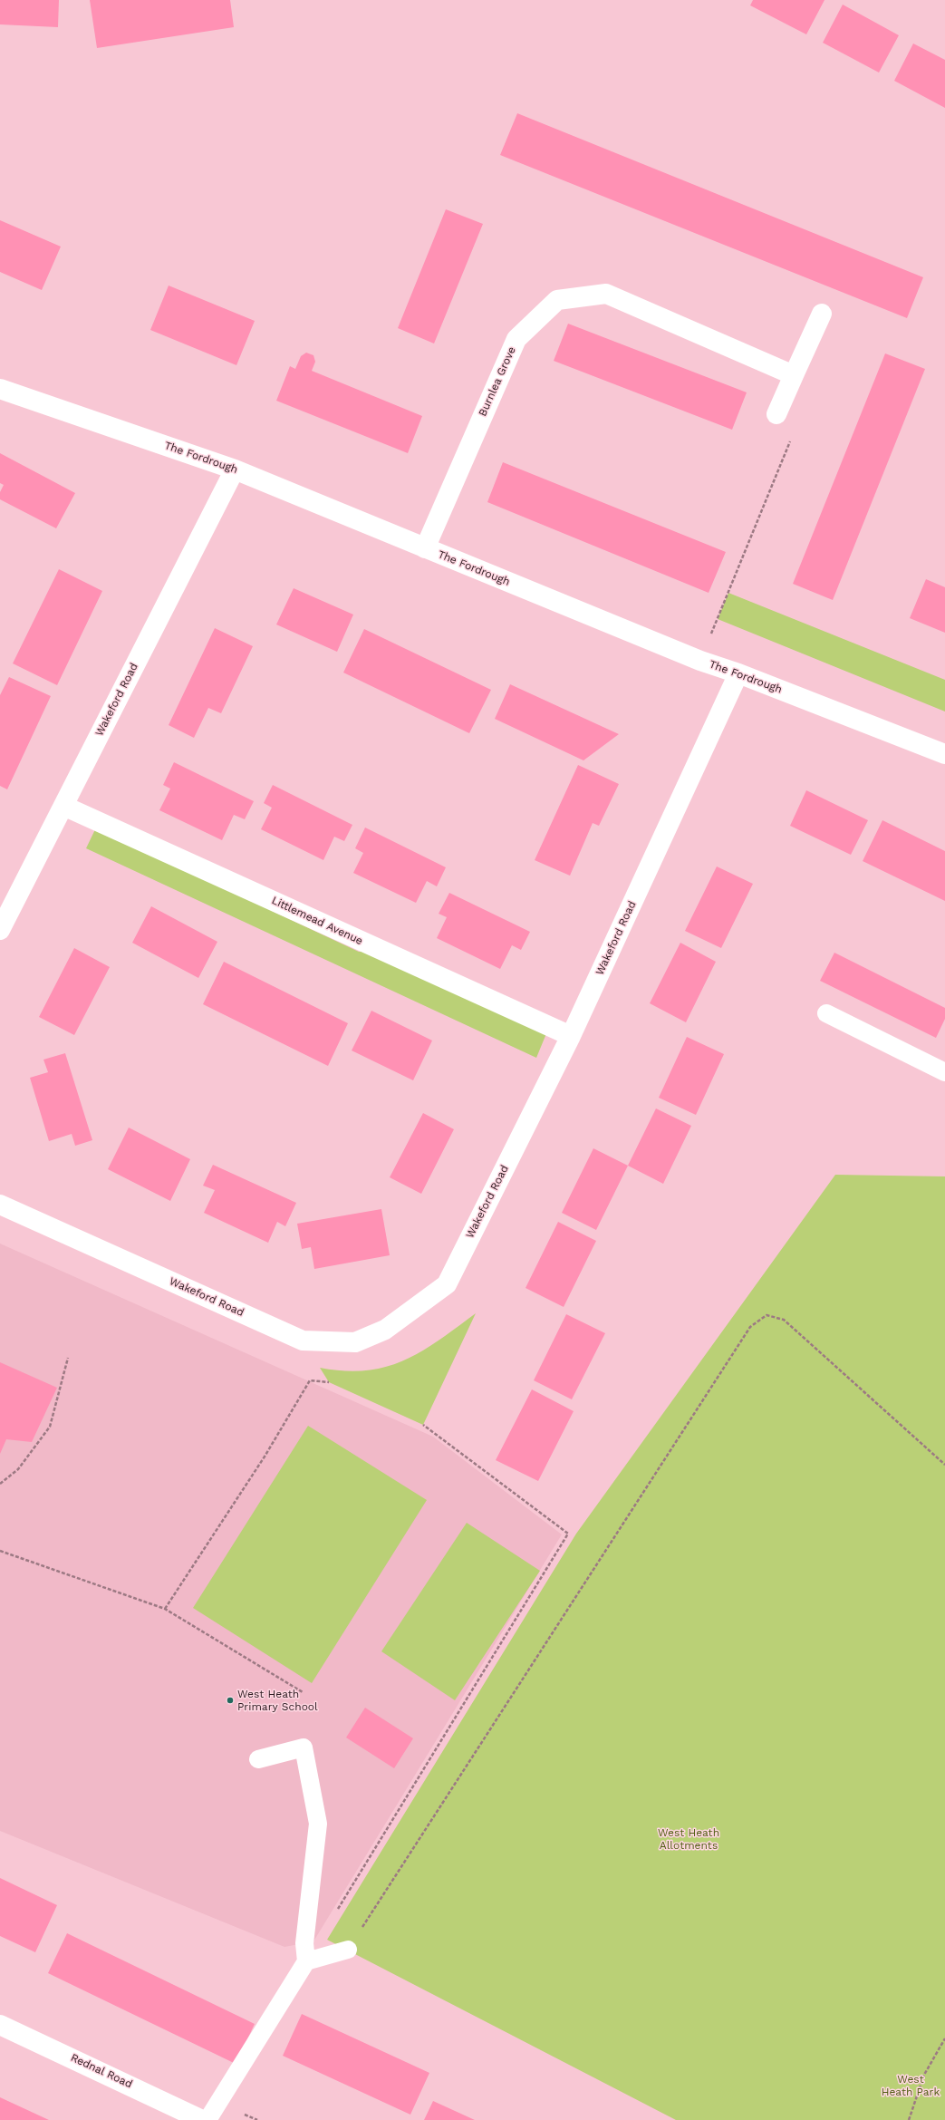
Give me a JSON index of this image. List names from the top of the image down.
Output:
{
  "streets": {
    "street": [
      "Burnlea Grove",
      "The Fordrough",
      "Wakeford Road",
      "Littlemead Avenue",
      "Rednal Road"
    ]
  },
  "crossings": [
    ["Burnlea Grove", "The Fordrough"],
    ["The Fordrough", "Wakeford Road"],
    ["Wakeford Road", "Littlemead Avenue"]
  ],
  "parks": ["West Heath Allotments", "West Heath Park"],
  "places": ["West Heath Primary School"]
}
